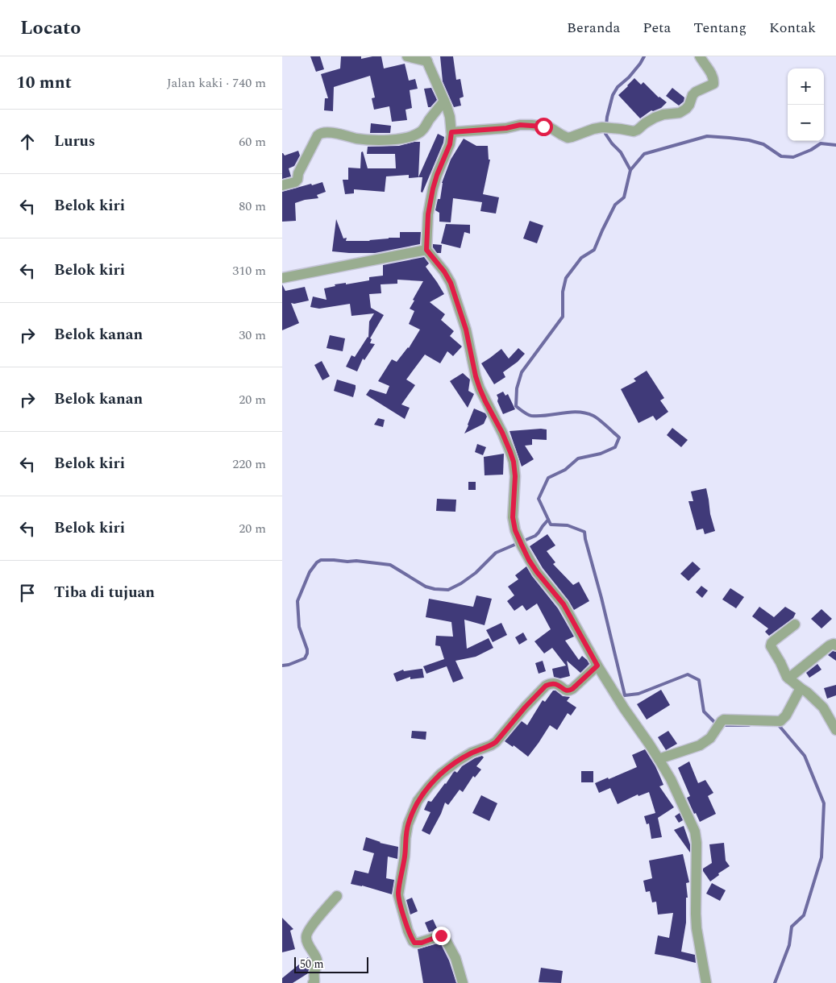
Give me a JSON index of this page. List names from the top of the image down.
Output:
{
  "scale_bar": "50 m",
  "page": {
    "header": "Locato",
    "nav": [
      "Beranda",
      "Peta",
      "Tentang",
      "Kontak"
    ],
    "heading": ["10 mnt", "Jalan kaki · 740 m"],
    "map_buttons": ["+", "−"],
    "list": [
      ["Lurus", "60 m"],
      ["Belok kiri", "80 m"],
      ["Belok kiri", "310 m"],
      ["Belok kanan", "30 m"],
      ["Belok kanan", "20 m"],
      ["Belok kiri", "220 m"],
      ["Belok kiri", "20 m"],
      "Tiba di tujuan"
    ],
    "scale": "50 m"
  }
}
